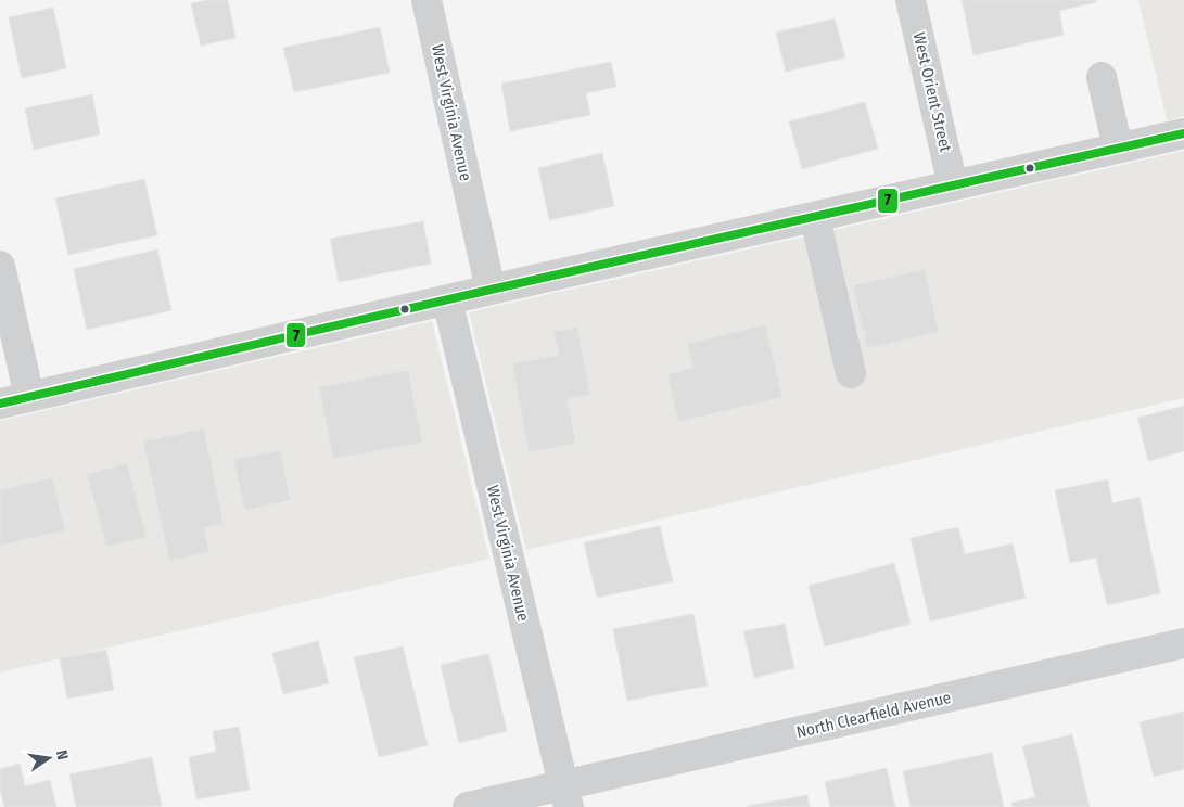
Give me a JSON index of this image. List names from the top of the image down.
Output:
{
  "streets": {
    "street": ["West Orient Street", "West Virginia Avenue", "North Clearfield Avenue"]
  },
  "crossings": [
    ["West Virginia Avenue", "North Clearfield Avenue"]
  ],
  "lines": ["transit line 7"],
  "north": "right"
}
